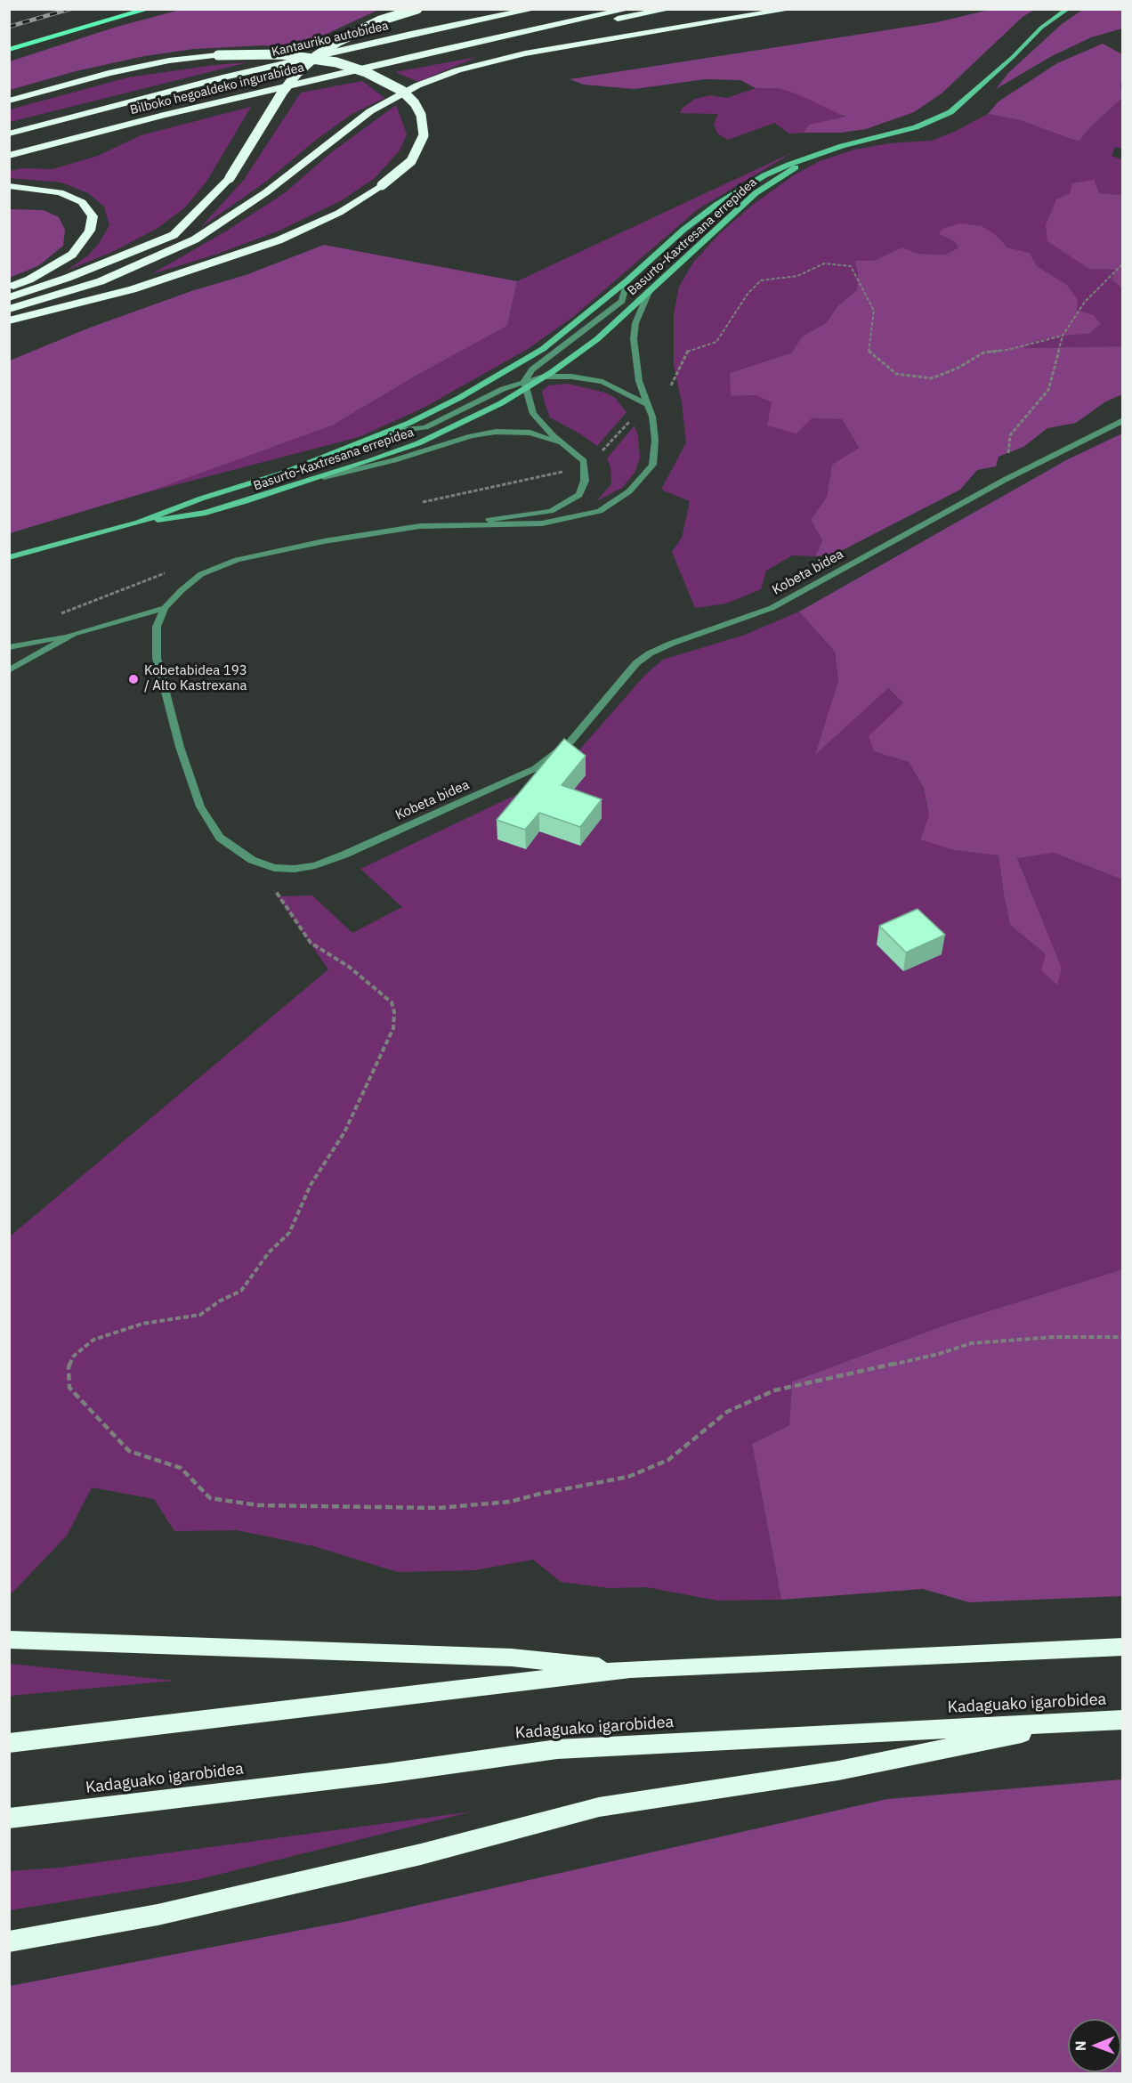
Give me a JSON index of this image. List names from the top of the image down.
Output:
{
  "streets": {
    "highway": ["Kantauriko autobidea", "Bilboko hegoaldeko ingurabidea", "Kadaguako igarobidea"],
    "street": ["Basurto-Kaxtresana errepidea", "Kobeta bidea"]
  },
  "crossings": [
    ["Kantauriko autobidea", "Bilboko hegoaldeko ingurabidea"]
  ],
  "places": ["Kobetabidea 193 / Alto Kastrexana"],
  "north": "left"
}
